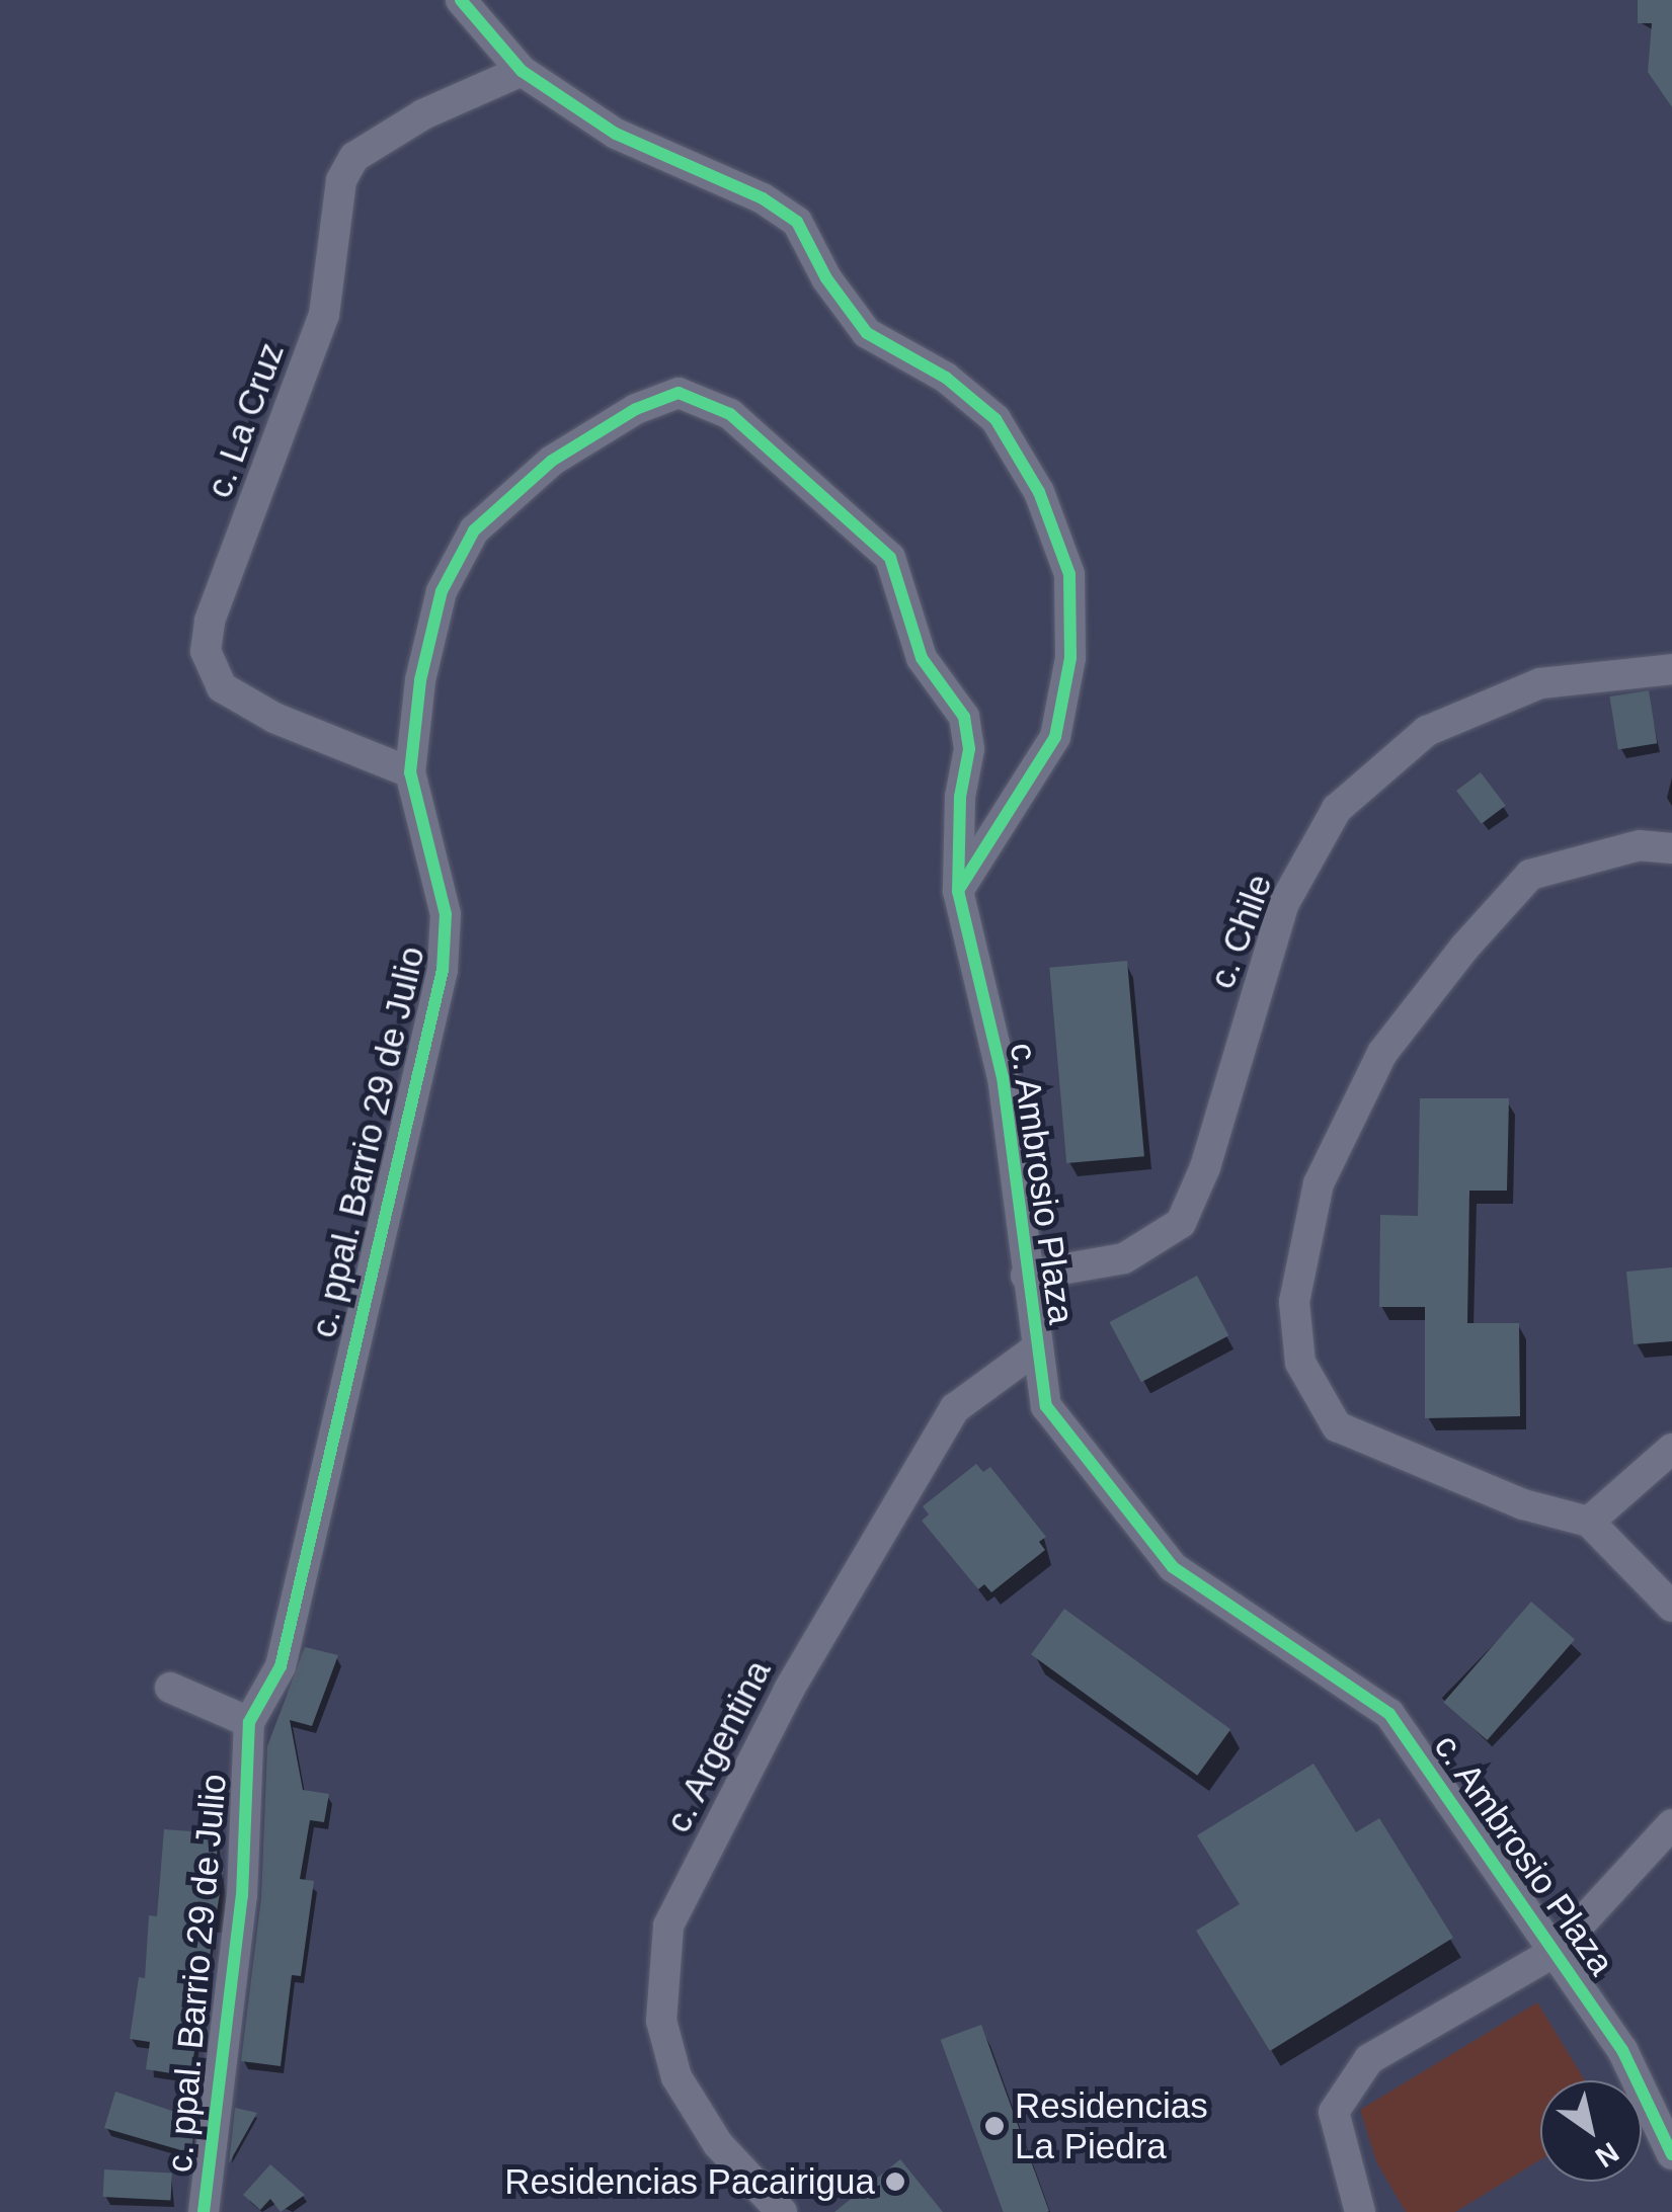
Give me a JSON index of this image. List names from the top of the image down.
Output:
{
  "streets": {
    "street": [
      "c. La Cruz",
      "c. Chile",
      "c. ppal. Barrio 29 de Julio",
      "c. Ambrosio Plaza",
      "c. Argentina"
    ]
  },
  "crossings": [
    ["c. La Cruz", "c. ppal. Barrio 29 de Julio"],
    ["c. Chile", "c. Ambrosio Plaza"],
    ["c. ppal. Barrio 29 de Julio", "c. Ambrosio Plaza"],
    ["c. Ambrosio Plaza", "c. Argentina"]
  ],
  "places": ["Residencias La Piedra", "Residencias Pacairigua"],
  "north": "bottom right"
}
